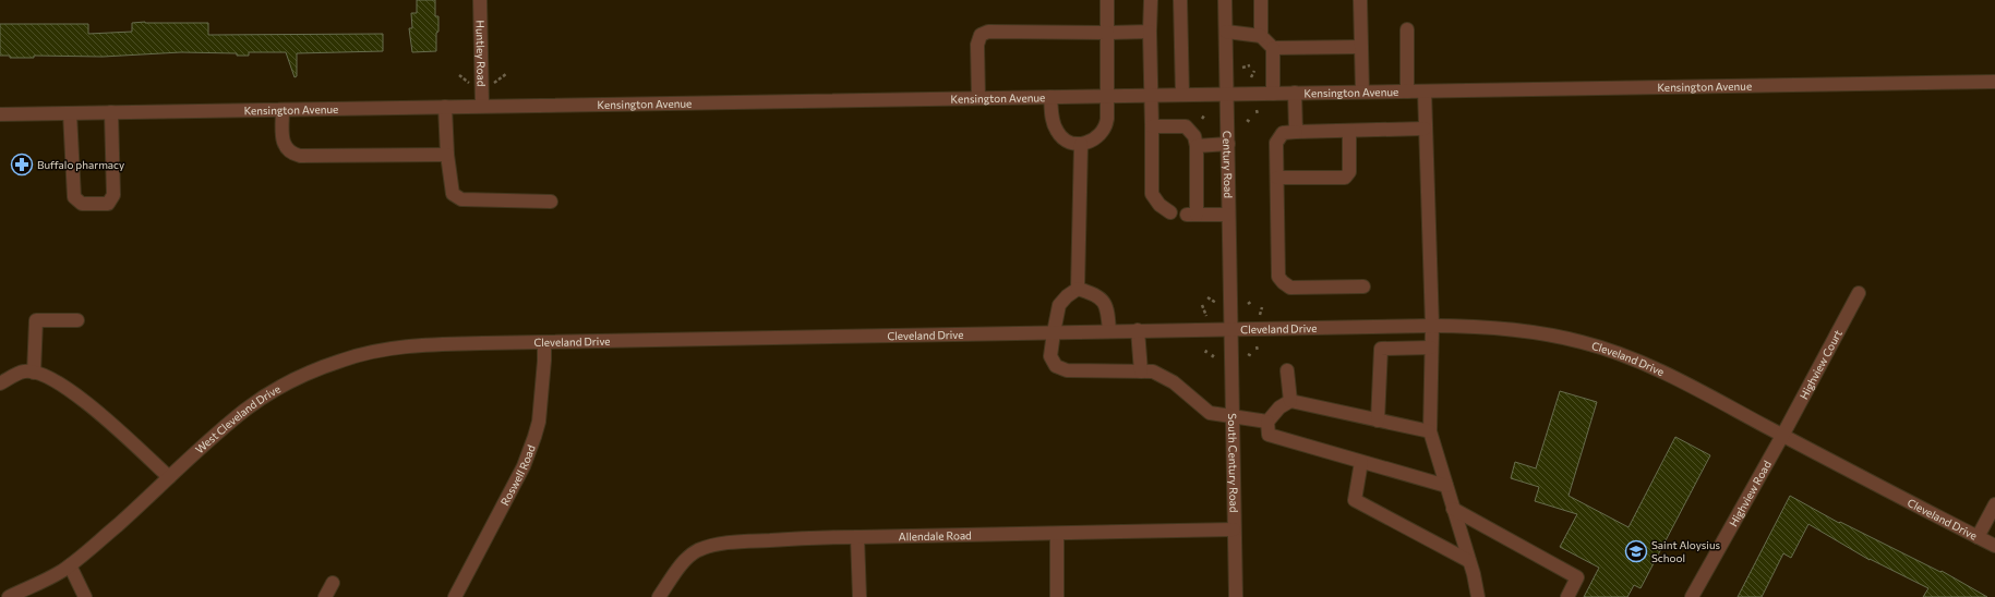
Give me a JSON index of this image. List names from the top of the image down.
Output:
{
  "streets": {
    "street": [
      "Huntley Road",
      "Kensington Avenue",
      "Century Road",
      "Cleveland Drive",
      "Highview Court",
      "West Cleveland Drive",
      "South Century Road",
      "Roswell Road",
      "Highview Road",
      "Allendale Road"
    ]
  },
  "crossings": [
    ["Huntley Road", "Kensington Avenue"],
    ["Kensington Avenue", "Century Road"],
    ["Century Road", "Cleveland Drive"],
    ["Century Road", "South Century Road"],
    ["Cleveland Drive", "Highview Court"],
    ["Cleveland Drive", "West Cleveland Drive"],
    ["Cleveland Drive", "South Century Road"],
    ["Cleveland Drive", "Roswell Road"],
    ["Cleveland Drive", "Highview Road"],
    ["Highview Court", "Highview Road"],
    ["South Century Road", "Allendale Road"]
  ],
  "places": {
    "pharmacy": ["Buffalo pharmacy"],
    "school or university": ["Saint Aloysius School"]
  }
}
